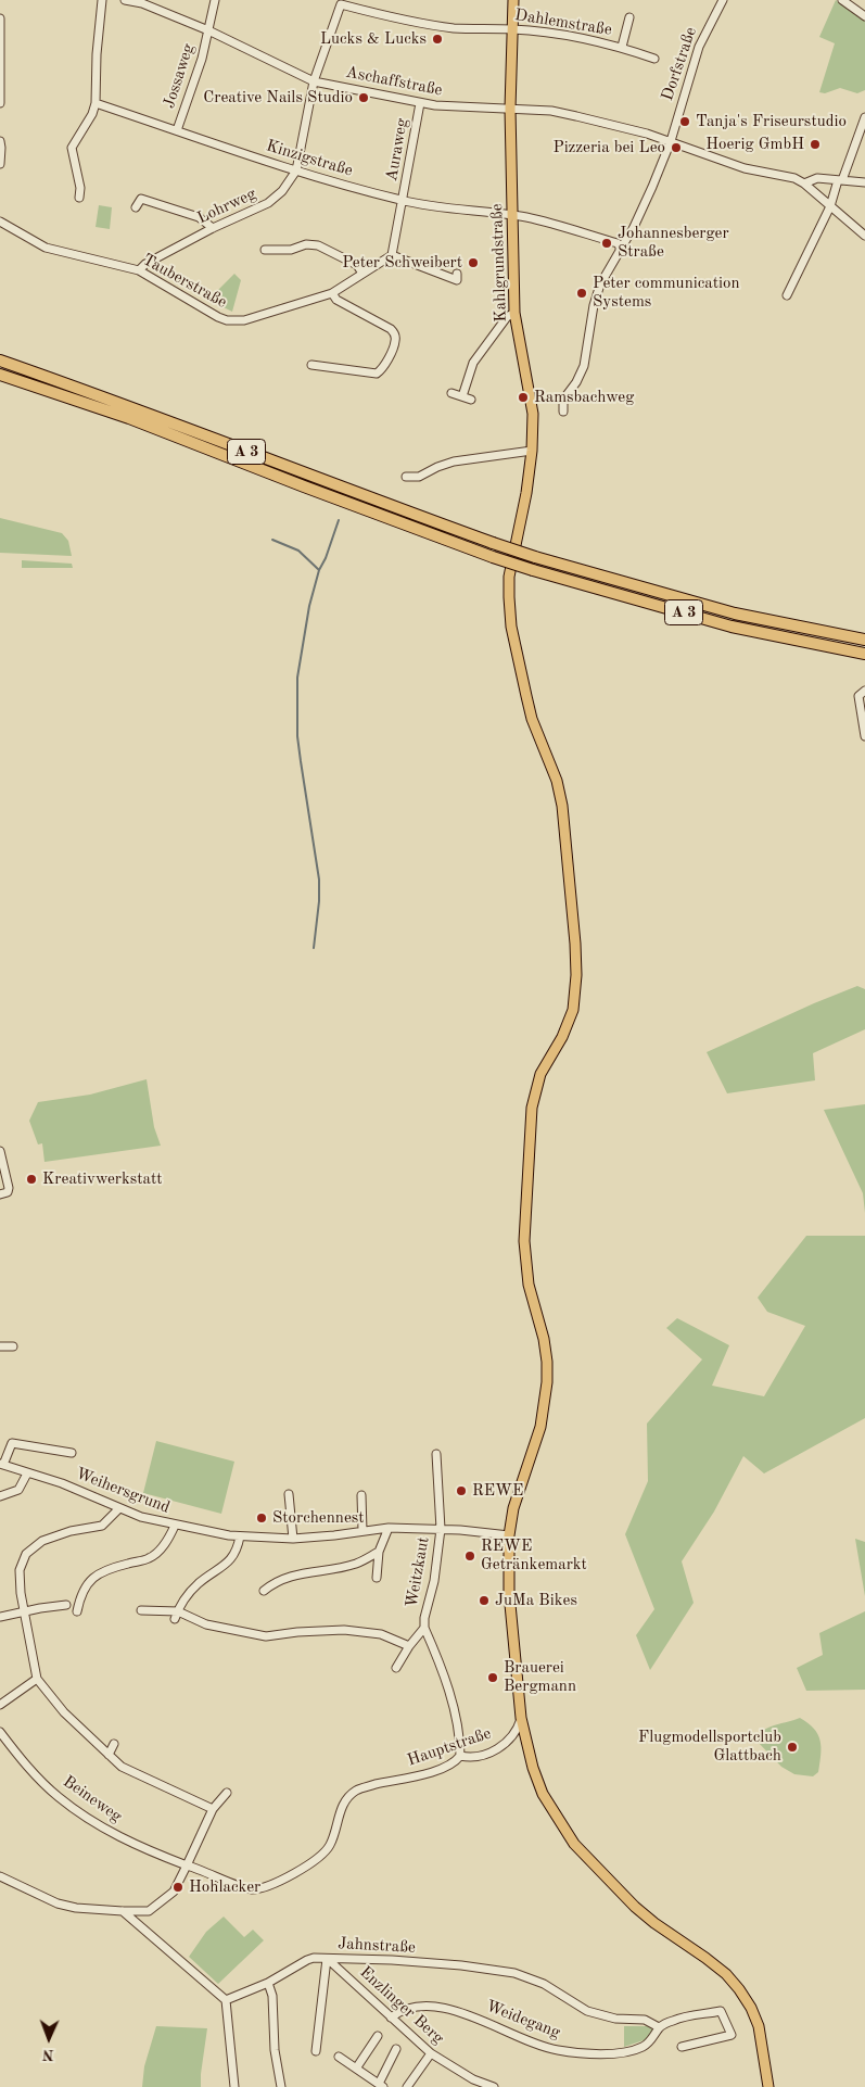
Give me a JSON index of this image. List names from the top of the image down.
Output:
{
  "streets": {
    "highway": ["A 3"],
    "main road": ["Kahlgrundstraße"],
    "street": [
      "Dahlemstraße",
      "Dorfstraße",
      "Jossaweg",
      "Aschaffstraße",
      "Auraweg",
      "Kinzigstraße",
      "Lohrweg",
      "Tauberstraße",
      "Weihersgrund",
      "Weitzkaut",
      "Hauptstraße",
      "Beineweg",
      "Jahnstraße",
      "Enzlinger Berg",
      "Weidegang"
    ]
  },
  "crossings": [
    ["Dahlemstraße", "Lohrweg"],
    ["Dahlemstraße", "Kahlgrundstraße"],
    ["Dorfstraße", "Aschaffstraße"],
    ["Jossaweg", "Aschaffstraße"],
    ["Jossaweg", "Kinzigstraße"],
    ["Aschaffstraße", "Auraweg"],
    ["Aschaffstraße", "Lohrweg"],
    ["Aschaffstraße", "Kahlgrundstraße"],
    ["Auraweg", "Kinzigstraße"],
    ["Kinzigstraße", "Lohrweg"],
    ["Kinzigstraße", "Kahlgrundstraße"],
    ["Lohrweg", "Tauberstraße"],
    ["Kahlgrundstraße", "Weihersgrund"],
    ["Kahlgrundstraße", "Hauptstraße"],
    ["Weihersgrund", "Weitzkaut"],
    ["Weitzkaut", "Hauptstraße"],
    ["Hauptstraße", "Beineweg"],
    ["Jahnstraße", "Enzlinger Berg"],
    ["Jahnstraße", "Weidegang"],
    ["Enzlinger Berg", "Weidegang"]
  ],
  "places": [
    "Lucks & Lucks",
    "Creative Nails Studio",
    "Tanja's Friseurstudio",
    "Hoerig GmbH",
    "Pizzeria bei Leo",
    "Johannesberger Straße",
    "Peter Schweibert",
    "Peter communication Systems",
    "Ramsbachweg",
    "Kreativwerkstatt",
    "REWE",
    "Storchennest",
    "REWE Getränkemarkt",
    "JuMa Bikes",
    "Brauerei Bergmann",
    "Flugmodellsportclub Glattbach",
    "Hohlacker"
  ],
  "north": "bottom"
}
